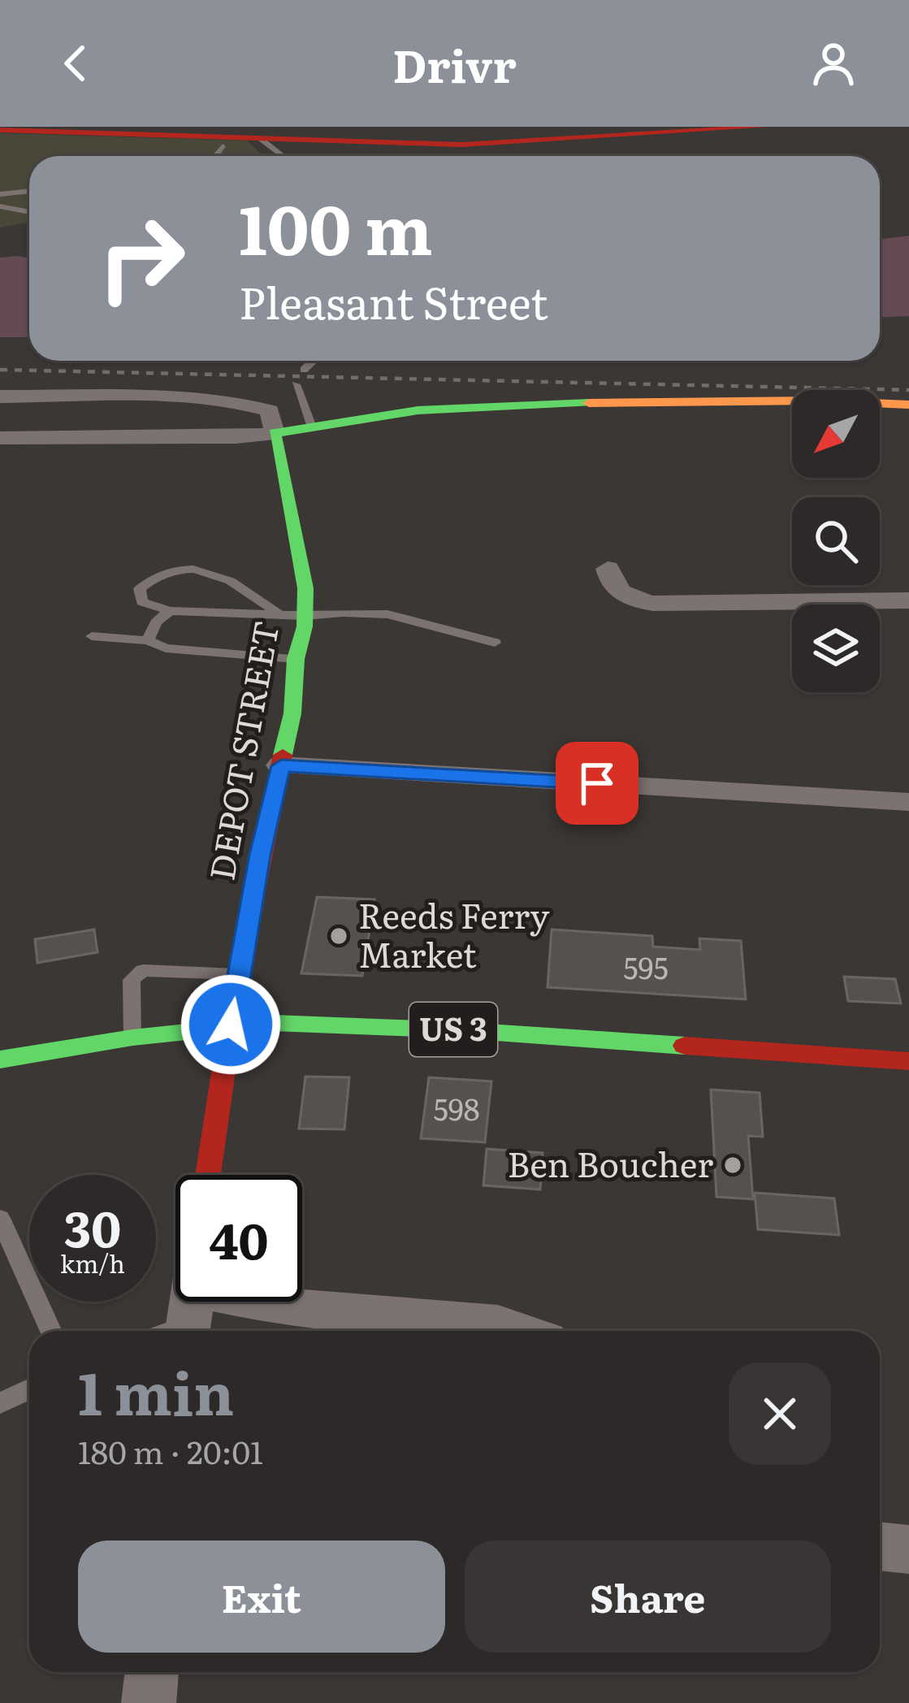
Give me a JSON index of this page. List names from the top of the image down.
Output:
{
  "streets": {
    "main road": ["DEPOT STREET", "US 3"]
  },
  "crossings": [
    ["DEPOT STREET", "US 3"]
  ],
  "places": ["Reeds Ferry Market", "Ben Boucher"],
  "house_numbers": ["595", "598"],
  "north": "bottom left",
  "page": {
    "header": "Drivr",
    "turn": ["100 m", "Pleasant Street"],
    "speed": "30 km/h",
    "limit": "40",
    "heading": ["1 min", "180 m · 20:01"],
    "buttons": ["Exit", "Share"]
  }
}
